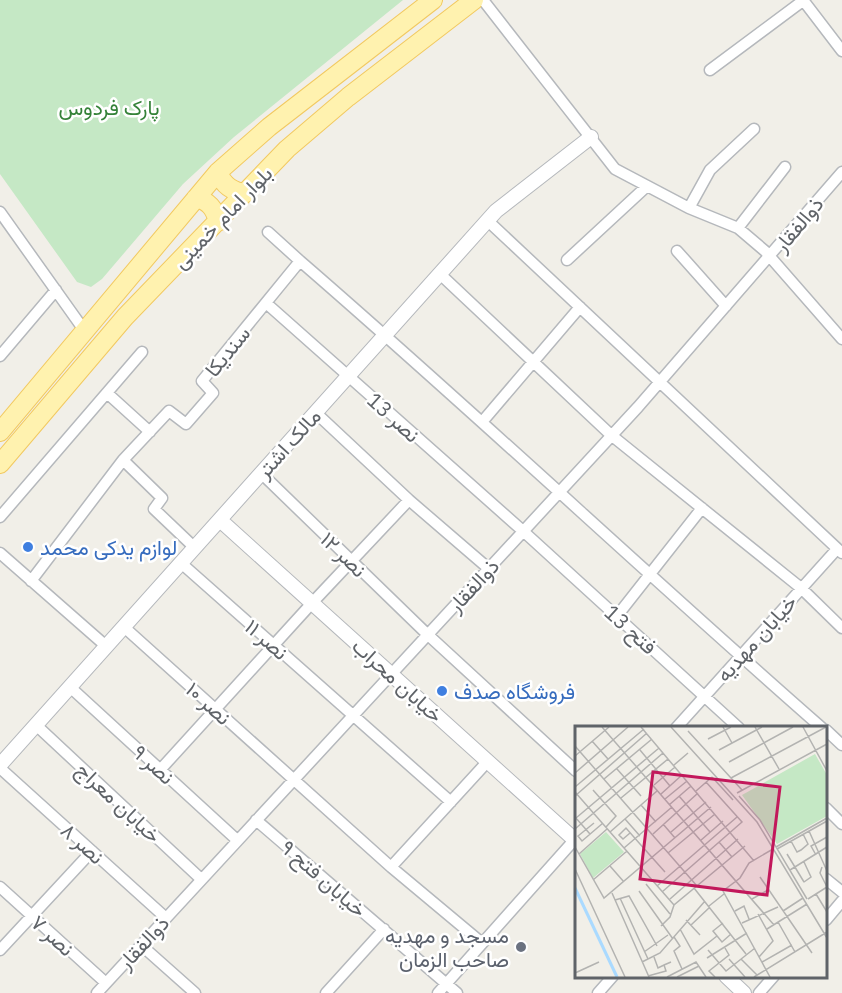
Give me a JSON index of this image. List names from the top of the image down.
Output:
{
  "streets": {
    "main road": ["بلوار امام خمینی"],
    "street": [
      "ذوالفقار",
      "سندیکا",
      "نصر 13",
      "مالک اشتر",
      "نصر ۱۲",
      "فتح 13",
      "خیابان مهدیه",
      "نصر ۱۱",
      "خیابان محراب",
      "نصر ۱۰",
      "نصر ۹",
      "خیابان معراج",
      "نصر ۸",
      "خیابان فتح ۹",
      "نصر ۷"
    ]
  },
  "crossings": [
    ["ذوالفقار", "نصر 13"],
    ["ذوالفقار", "نصر ۱۲"],
    ["ذوالفقار", "فتح 13"],
    ["ذوالفقار", "نصر ۱۱"],
    ["ذوالفقار", "خیابان محراب"],
    ["ذوالفقار", "نصر ۱۰"],
    ["ذوالفقار", "نصر ۹"],
    ["ذوالفقار", "خیابان معراج"],
    ["ذوالفقار", "نصر ۸"],
    ["ذوالفقار", "خیابان فتح ۹"],
    ["ذوالفقار", "نصر ۷"],
    ["سندیکا", "نصر 13"],
    ["نصر 13", "مالک اشتر"],
    ["نصر 13", "فتح 13"],
    ["مالک اشتر", "نصر ۱۲"],
    ["مالک اشتر", "نصر ۱۱"],
    ["مالک اشتر", "خیابان محراب"],
    ["مالک اشتر", "نصر ۱۰"],
    ["مالک اشتر", "نصر ۹"],
    ["مالک اشتر", "خیابان معراج"],
    ["مالک اشتر", "نصر ۸"],
    ["فتح 13", "خیابان مهدیه"]
  ],
  "parks": ["پارک فردوس"],
  "places": ["لوازم یدکی محمد", "فروشگاه صدف", "مسجد و مهدیه صاحب الزمان"]
}
